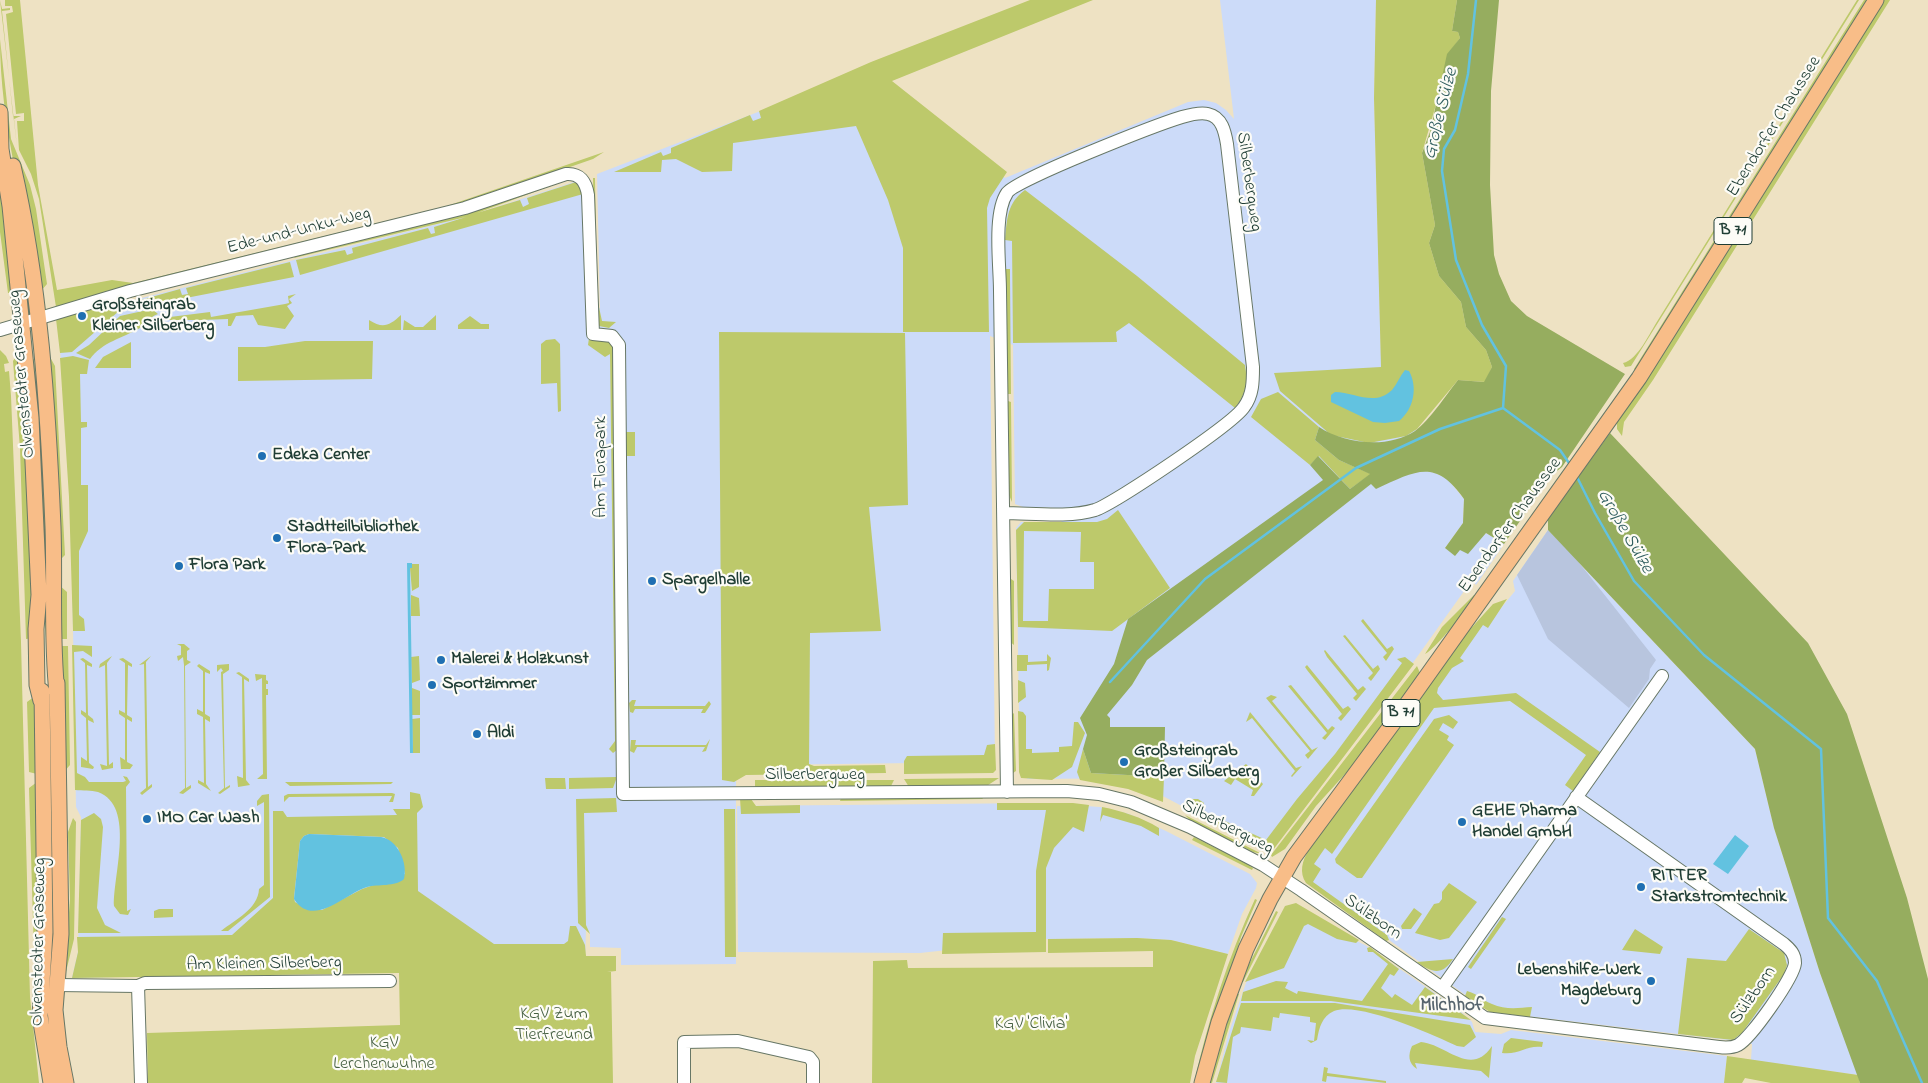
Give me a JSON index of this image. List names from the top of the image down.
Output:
{
  "streets": {
    "main road": ["Ebendorfer Chaussee", "B 71", "Olvenstedter Graseweg"],
    "street": [
      "Silberbergweg",
      "Ede-und-Unku-Weg",
      "Am Florapark",
      "Sülzborn",
      "Am Kleinen Silberberg"
    ]
  },
  "crossings": [
    ["Ebendorfer Chaussee", "Silberbergweg"],
    ["Ebendorfer Chaussee", "Sülzborn"],
    ["Silberbergweg", "Am Florapark"],
    ["Silberbergweg", "Sülzborn"],
    ["Ede-und-Unku-Weg", "Olvenstedter Graseweg"],
    ["Ede-und-Unku-Weg", "Am Florapark"],
    ["Olvenstedter Graseweg", "Am Kleinen Silberberg"]
  ],
  "districts": ["Milchhof"],
  "water": ["Große Sülze"],
  "parks": ["KGV Zum Tierfreund", "KGV 'Clivia'", "KGV Lerchenwuhne"],
  "places": [
    "Großsteingrab Kleiner Silberberg",
    "Edeka Center",
    "Stadtteilbibliothek Flora-Park",
    "Flora Park",
    "Spargelhalle",
    "Malerei & Holzkunst",
    "Sportzimmer",
    "Aldi",
    "Großsteingrab Großer Silberberg",
    "IMO Car Wash",
    "GEHE Pharma Handel GmbH",
    "RITTER Starkstromtechnik",
    "Lebenshilfe-Werk Magdeburg"
  ]
}
